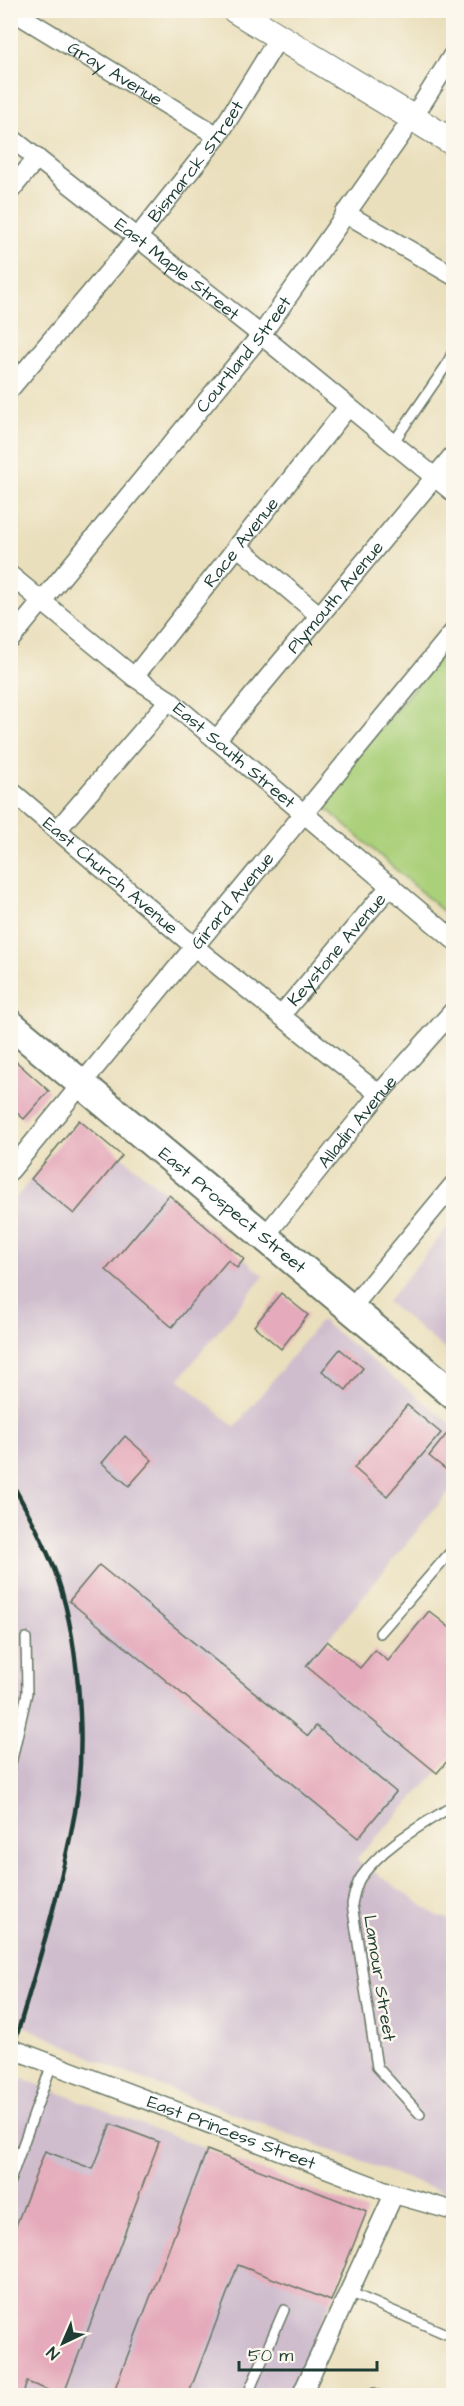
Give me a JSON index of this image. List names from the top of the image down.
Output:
{
  "streets": {
    "main road": ["East Prospect Street"],
    "street": [
      "Gray Avenue",
      "Bismarck STreet",
      "East Maple Street",
      "Courtland Street",
      "Race Avenue",
      "Plymouth Avenue",
      "East South Street",
      "East Church Avenue",
      "Girard Avenue",
      "Keystone Avenue",
      "Alladin Avenue",
      "East Princess Street"
    ],
    "lane": ["Lamour Street"]
  },
  "crossings": [
    ["Gray Avenue", "Bismarck STreet"],
    ["Bismarck STreet", "East Maple Street"],
    ["East Maple Street", "Courtland Street"],
    ["East Maple Street", "Race Avenue"],
    ["East Maple Street", "Plymouth Avenue"],
    ["Courtland Street", "East South Street"],
    ["Race Avenue", "East South Street"],
    ["Plymouth Avenue", "East South Street"],
    ["East South Street", "Girard Avenue"],
    ["East South Street", "Keystone Avenue"],
    ["East Church Avenue", "Girard Avenue"],
    ["East Church Avenue", "Keystone Avenue"],
    ["East Church Avenue", "Alladin Avenue"],
    ["Girard Avenue", "East Prospect Street"],
    ["Alladin Avenue", "East Prospect Street"]
  ],
  "scale_bar": "50 m",
  "north": "bottom left"
}
